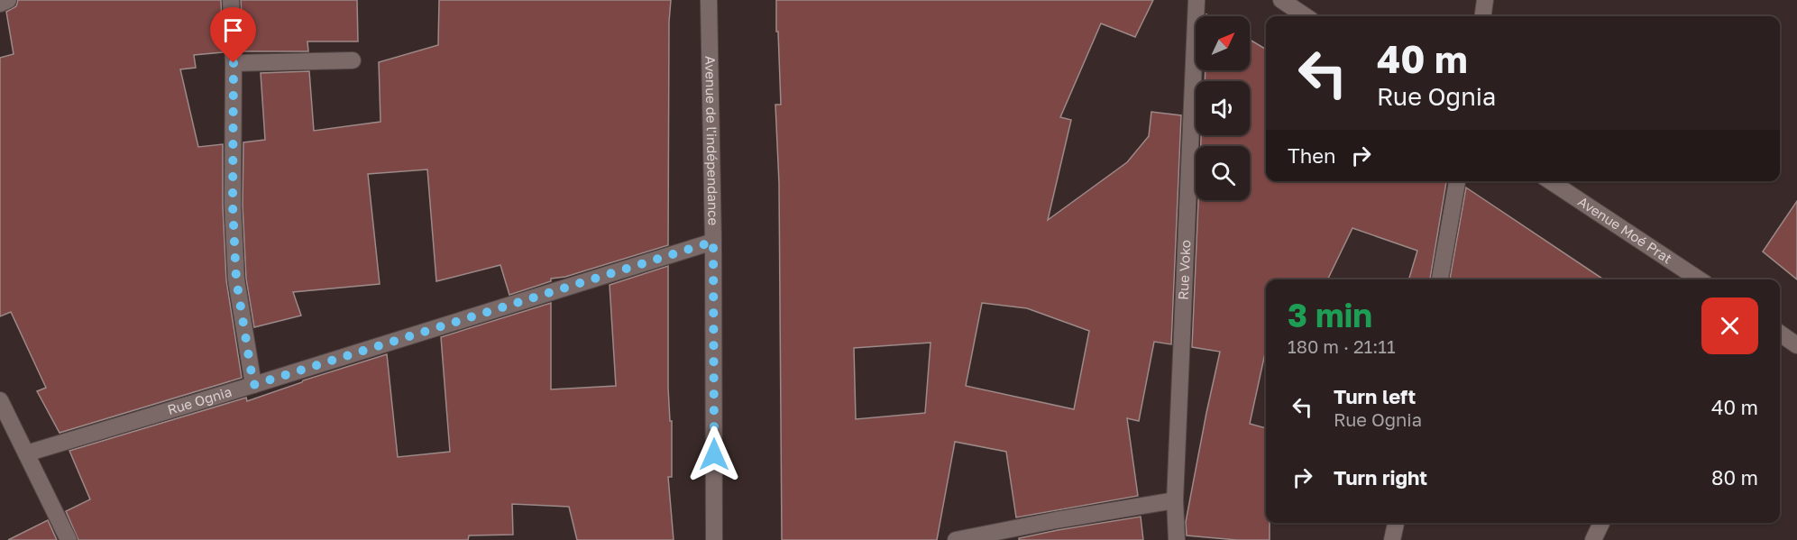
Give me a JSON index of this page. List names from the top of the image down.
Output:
{
  "streets": {
    "street": [
      "Avenue de l'indépendance",
      "Avenue Moé Prat",
      "Rue Voko",
      "Rue Ognia"
    ]
  },
  "crossings": [
    ["Avenue de l'indépendance", "Rue Ognia"]
  ],
  "north": "top right",
  "page": {
    "turn": ["40 m", "Rue Ognia"],
    "then": "Then",
    "heading": ["3 min", "180 m · 21:11"],
    "list": [
      {
        "name": "Turn left",
        "note": "Rue Ognia",
        "value": "40 m"
      },
      {
        "name": "Turn right",
        "value": "80 m"
      }
    ]
  }
}
